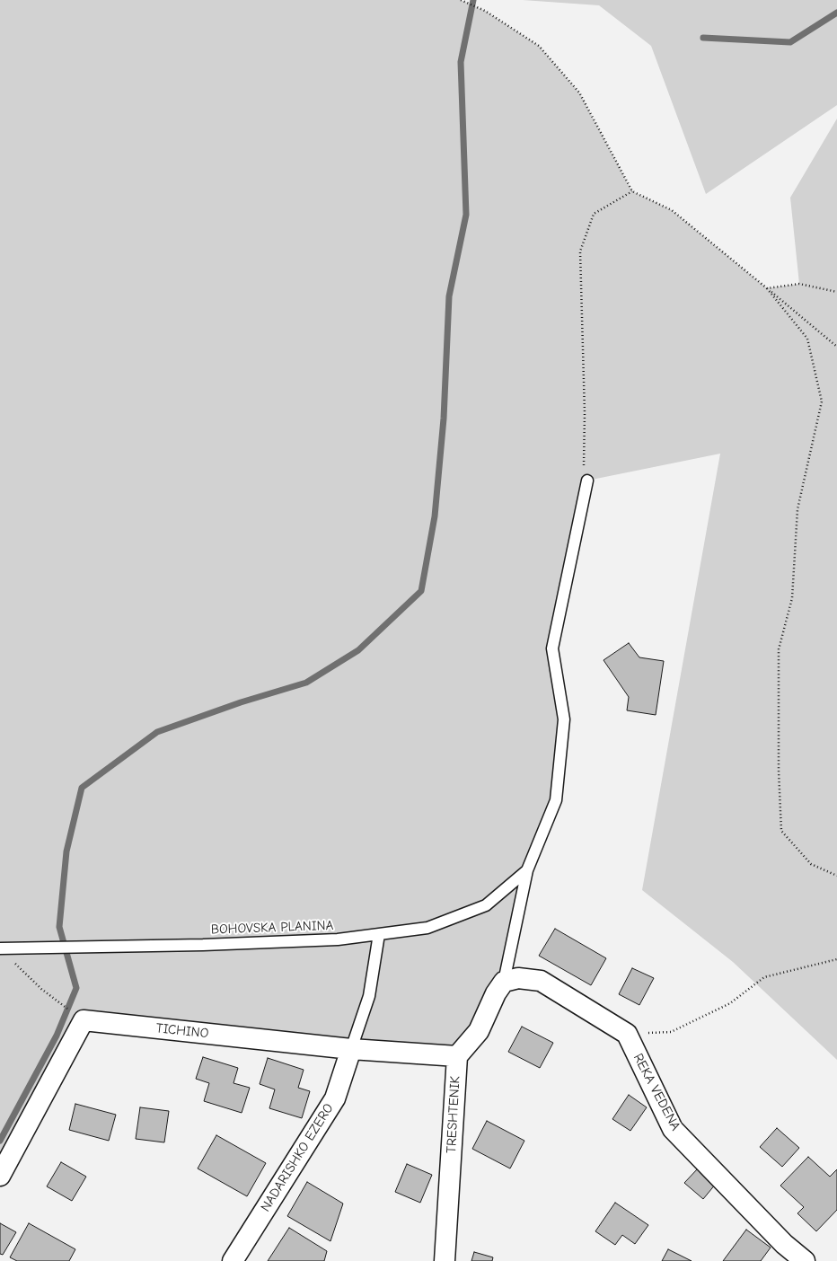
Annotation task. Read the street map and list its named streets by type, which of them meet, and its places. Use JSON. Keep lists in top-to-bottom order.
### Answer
{
  "streets": {
    "street": [
      "TICHINO",
      "REKA VEDENA",
      "TRESHTENIK",
      "NADARISHKO EZERO"
    ],
    "lane": ["BOHOVSKA PLANINA"]
  },
  "crossings": [
    ["TICHINO", "TRESHTENIK"],
    ["TICHINO", "NADARISHKO EZERO"]
  ]
}
